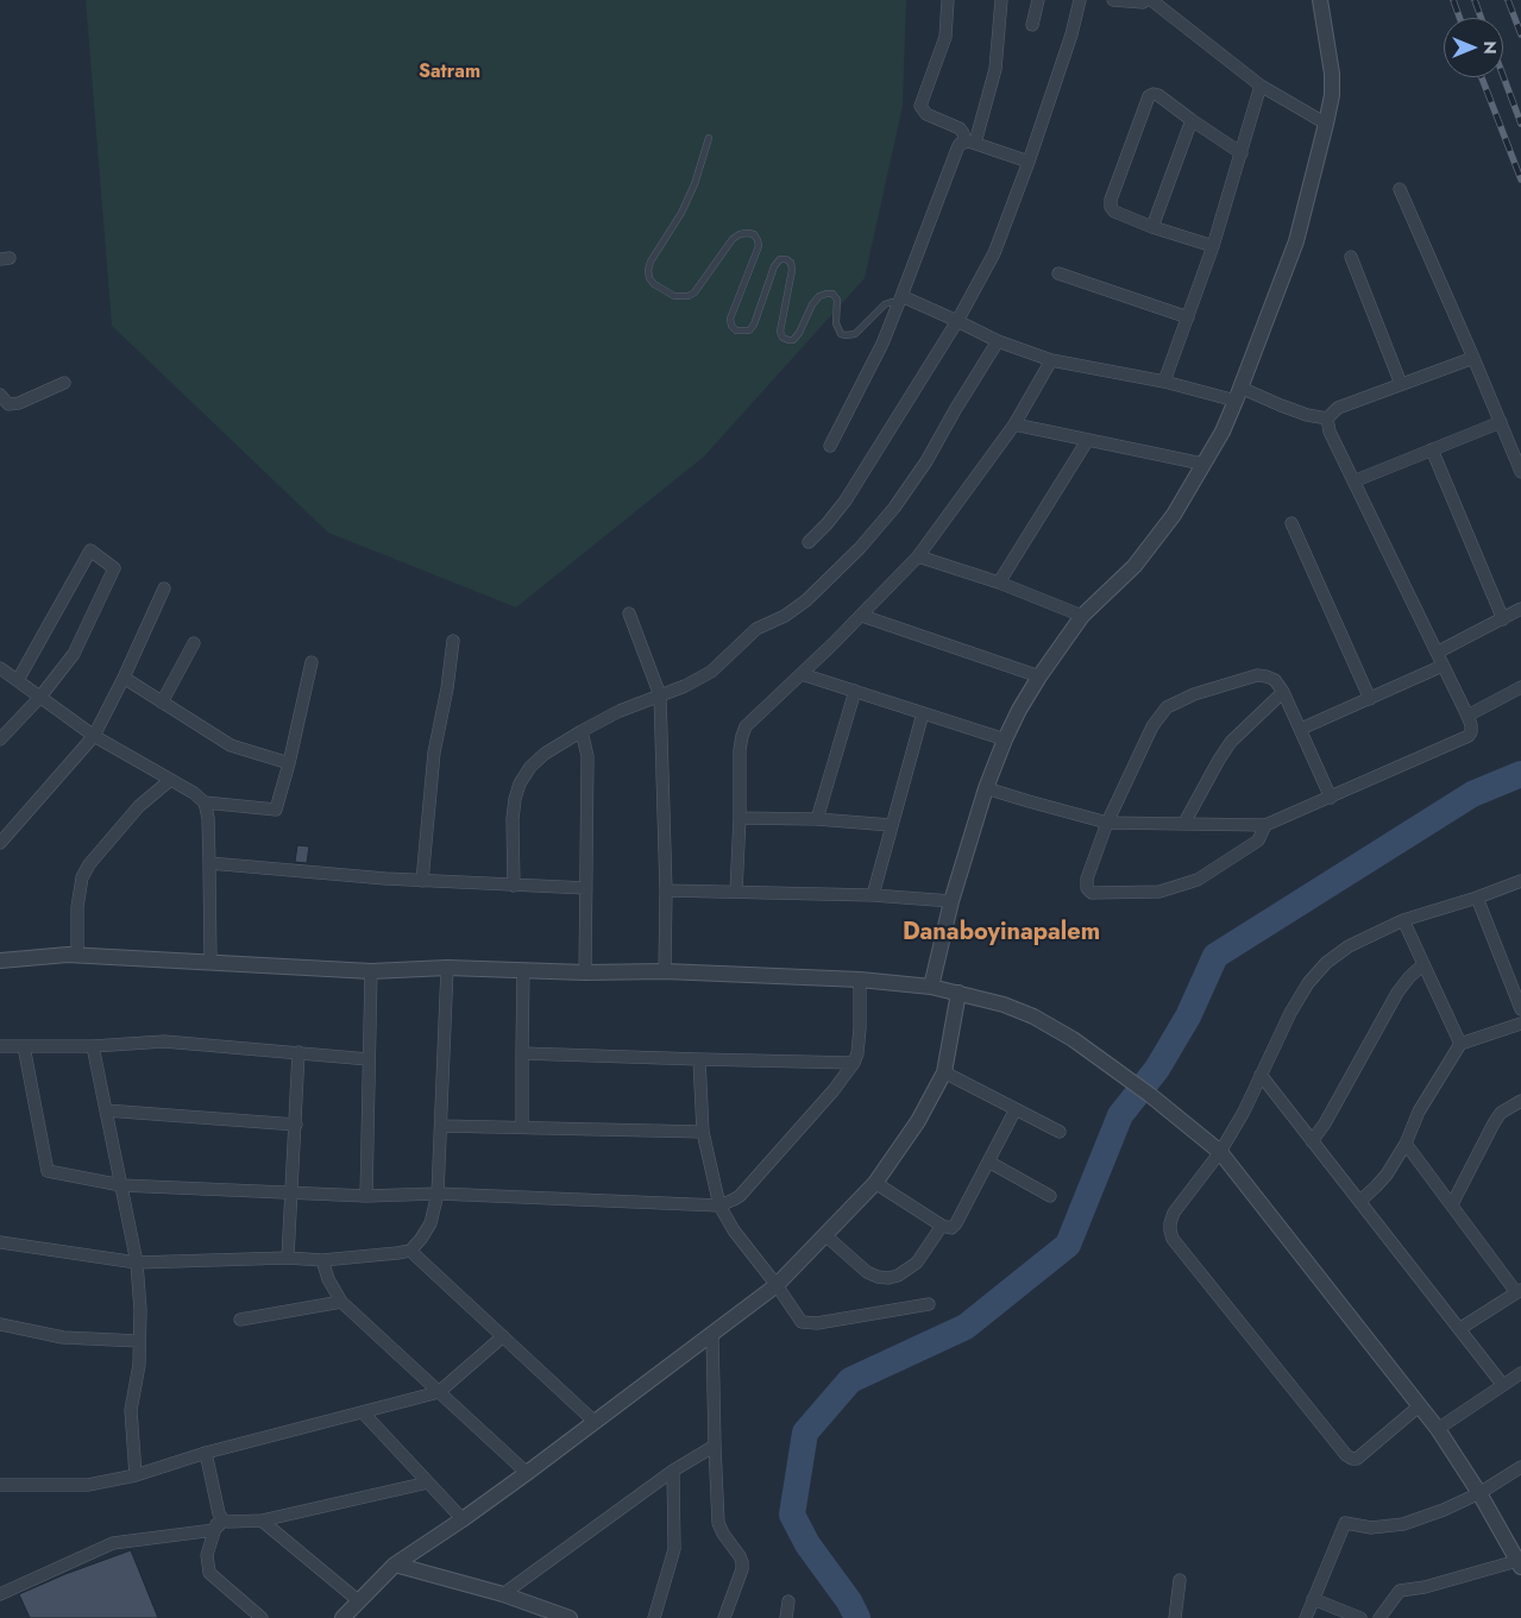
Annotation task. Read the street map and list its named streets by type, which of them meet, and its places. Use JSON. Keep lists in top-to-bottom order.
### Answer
{
  "districts": ["Satram", "Danaboyinapalem"],
  "north": "right"
}
